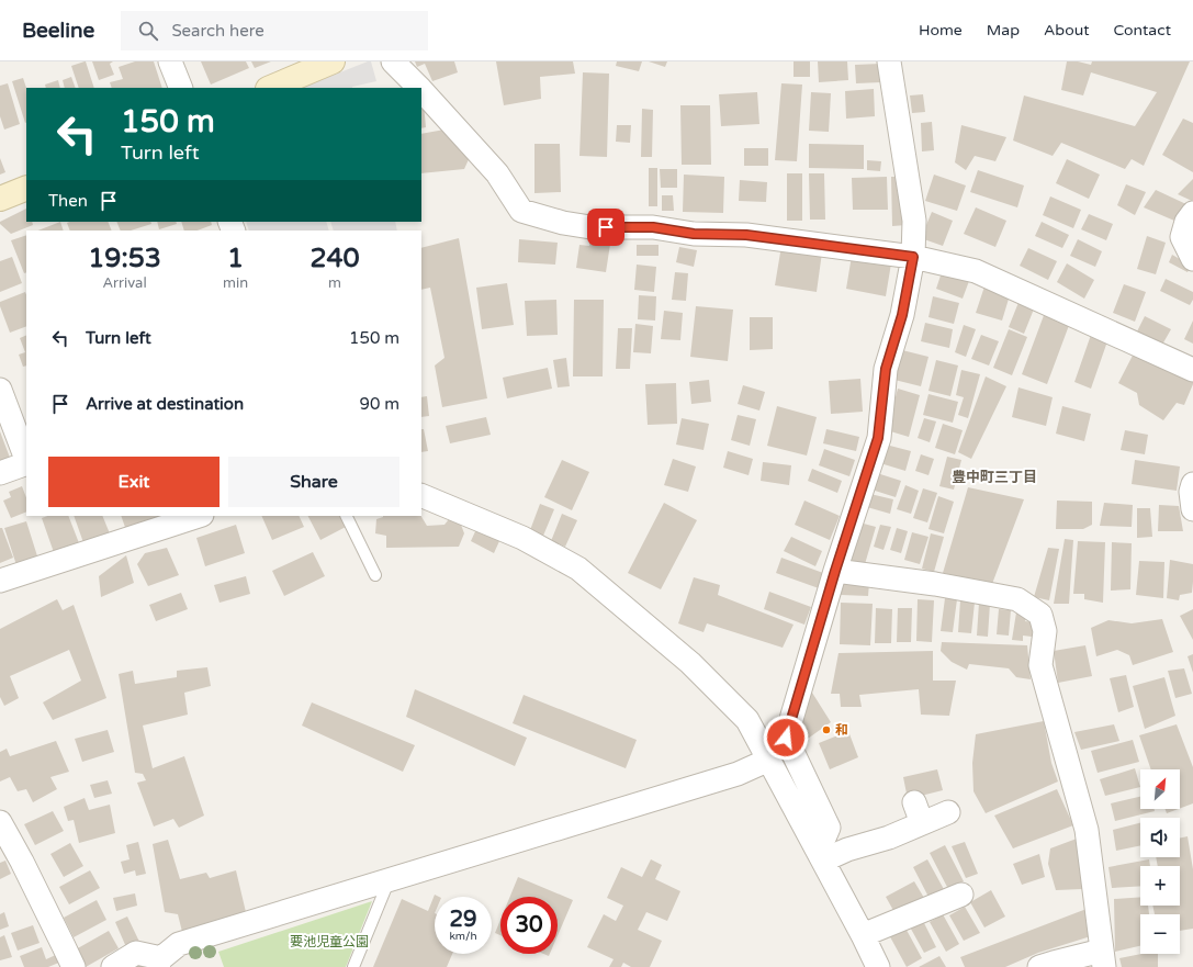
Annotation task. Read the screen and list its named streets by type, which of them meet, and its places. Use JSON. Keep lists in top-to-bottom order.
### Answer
{
  "districts": ["豊中町三丁目"],
  "parks": ["要池児童公園"],
  "places": ["和"],
  "north": "top right",
  "page": {
    "header": "Beeline",
    "search": "Search here",
    "nav": [
      "Home",
      "Map",
      "About",
      "Contact"
    ],
    "turn": ["150 m", "Turn left"],
    "then": "Then",
    "eta": [
      "19:53",
      "Arrival",
      "1",
      "min",
      "240",
      "m"
    ],
    "list": [
      {
        "name": "Turn left",
        "value": "150 m"
      },
      {
        "name": "Arrive at destination",
        "value": "90 m"
      }
    ],
    "buttons": ["Exit", "Share"],
    "map_buttons": ["+", "−"],
    "speed": "29 km/h",
    "limit": "30"
  }
}
